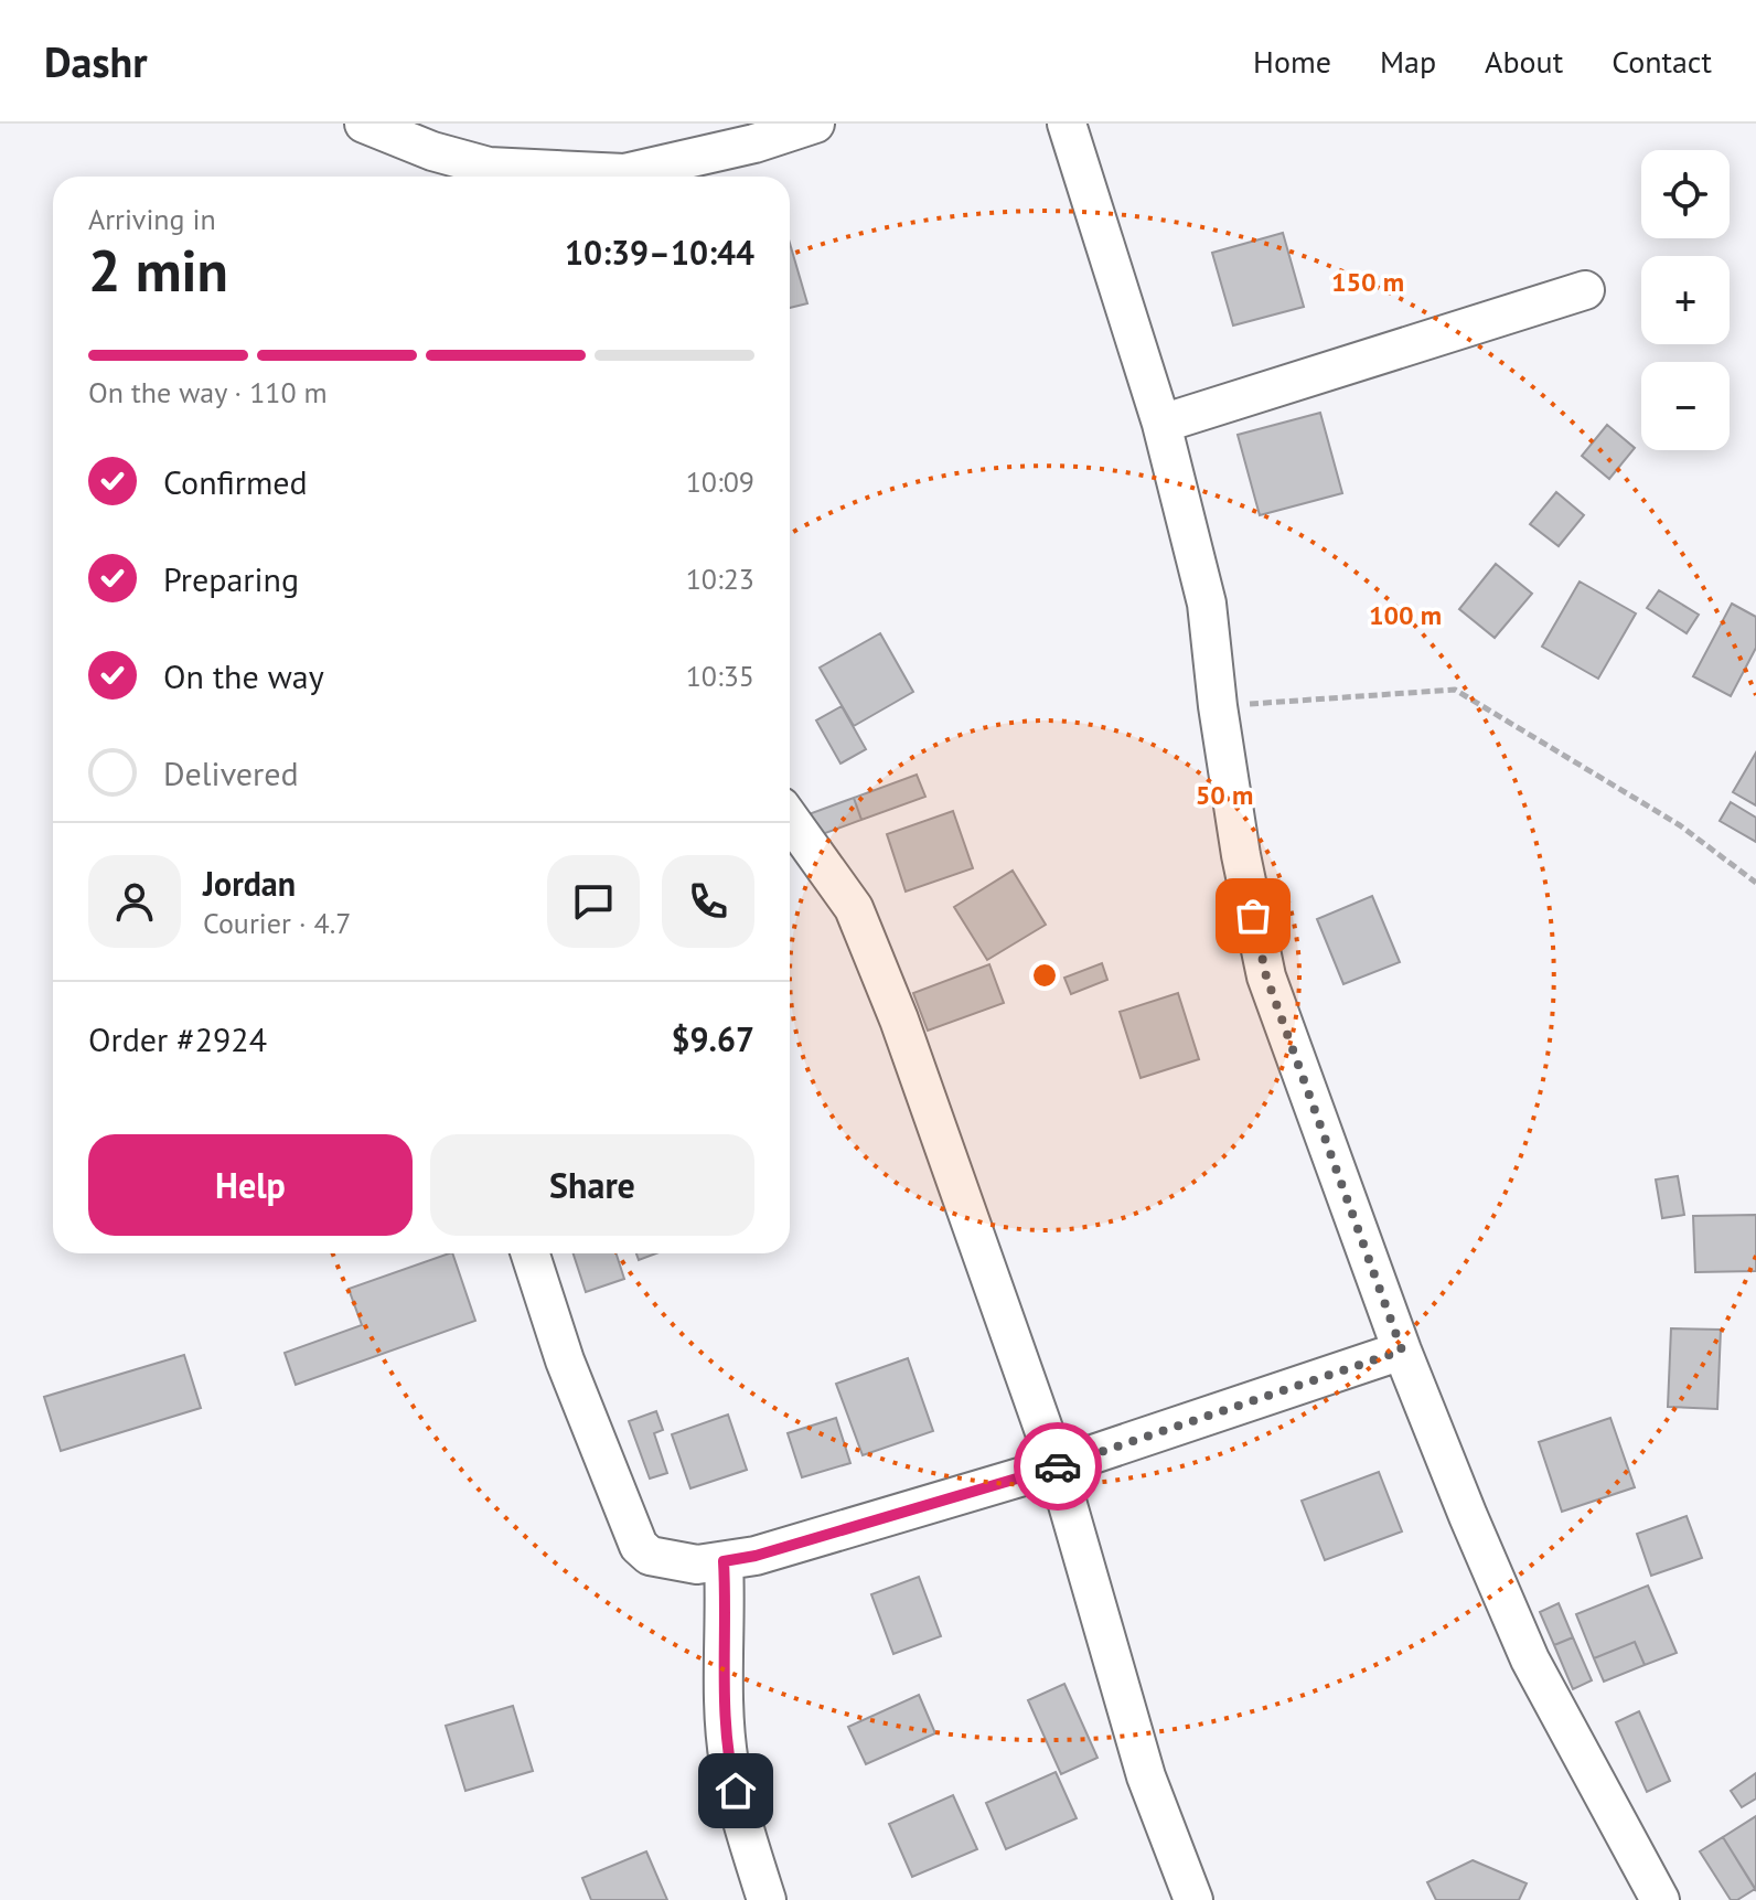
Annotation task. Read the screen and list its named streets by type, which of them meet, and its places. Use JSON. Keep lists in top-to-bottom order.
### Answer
{
  "page": {
    "header": "Dashr",
    "nav": [
      "Home",
      "Map",
      "About",
      "Contact"
    ],
    "map_buttons": ["+", "−"],
    "heading": ["2 min", "Arriving in", "10:39–10:44"],
    "panel": [
      "Jordan",
      "Courier · 4.7",
      "Order #2924",
      "$9.67"
    ],
    "bar": "On the way · 110 m",
    "list": [
      ["Confirmed", "10:09"],
      ["Preparing", "10:23"],
      ["On the way", "10:35"],
      "Delivered"
    ],
    "buttons": ["Help", "Share"]
  },
  "rings": ["150 m", "100 m", "50 m"]
}
